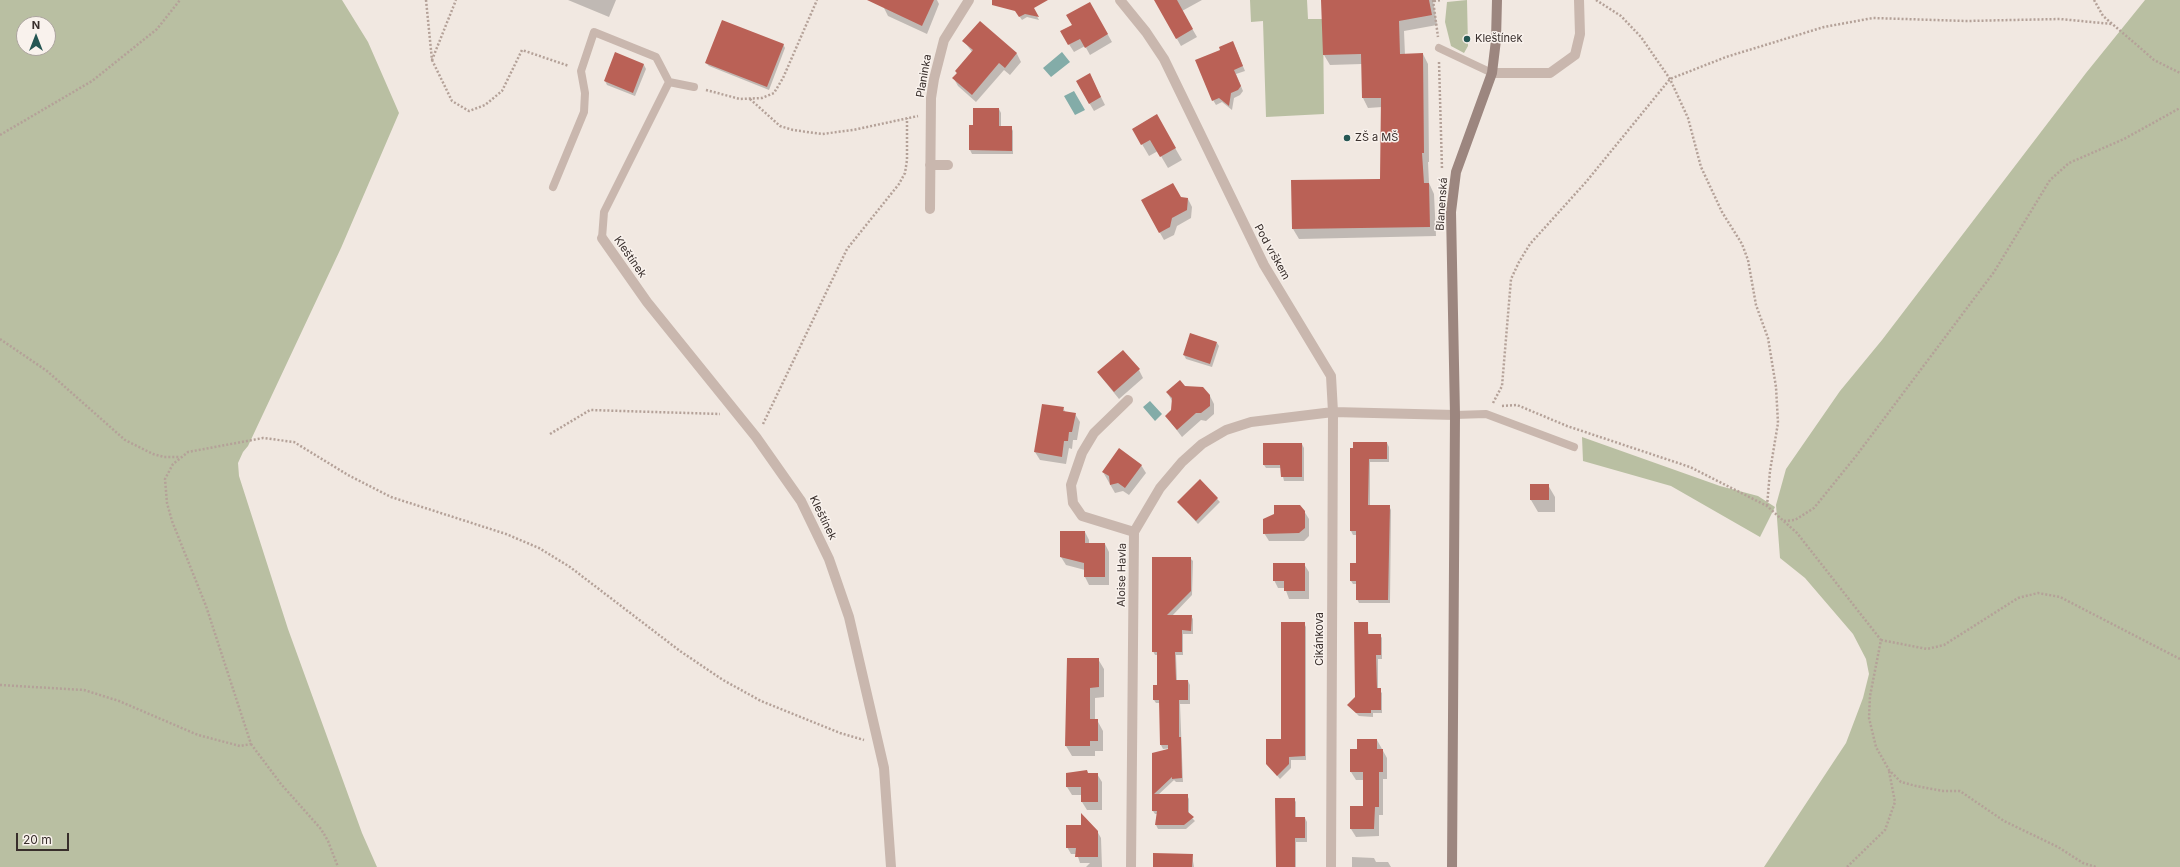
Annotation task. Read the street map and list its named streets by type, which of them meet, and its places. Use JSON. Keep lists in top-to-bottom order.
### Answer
{
  "streets": {
    "street": [
      "Planinka",
      "Blanenská",
      "Pod vrškem",
      "Kleštínek",
      "Aloise Havla",
      "Cikánkova"
    ]
  },
  "crossings": [
    ["Pod vrškem", "Aloise Havla"],
    ["Pod vrškem", "Cikánkova"],
    ["Aloise Havla", "Cikánkova"]
  ],
  "places": ["Kleštínek", "ZŠ a MŠ"],
  "scale_bar": "20 m",
  "north": "top"
}
